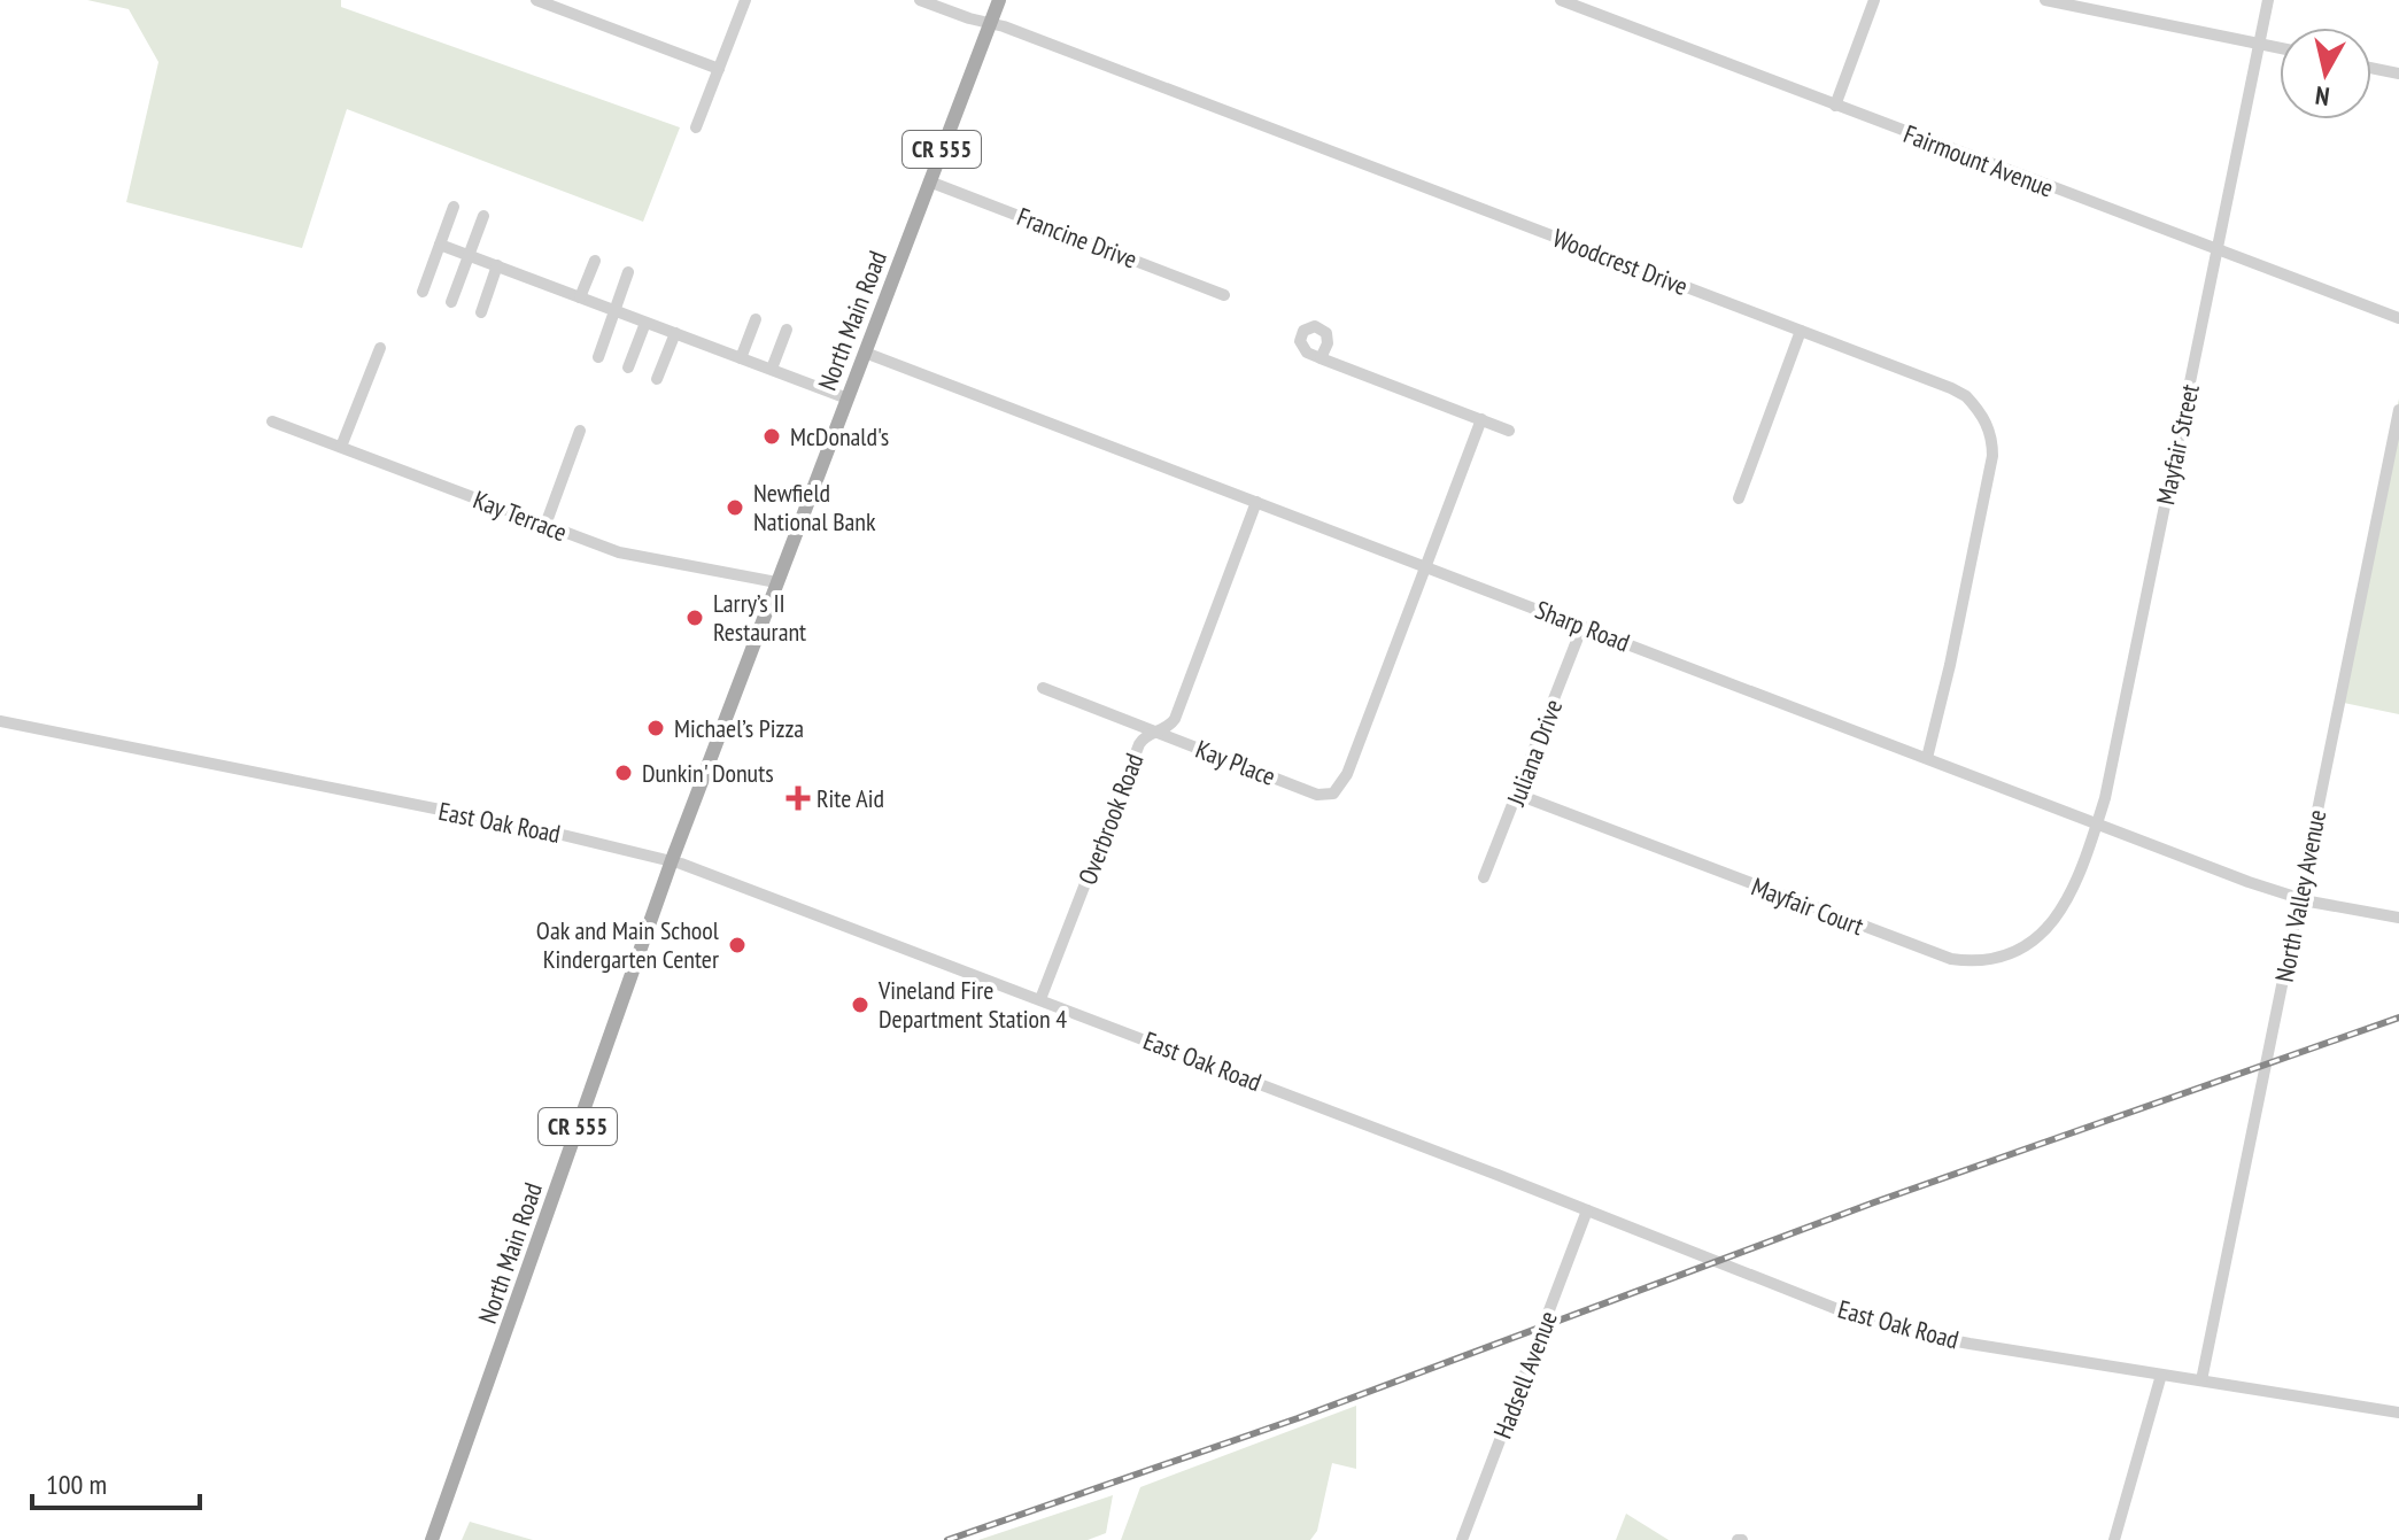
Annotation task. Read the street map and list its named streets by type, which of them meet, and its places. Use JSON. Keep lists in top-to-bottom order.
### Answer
{
  "streets": {
    "main road": ["CR 555", "North Main Road"],
    "street": [
      "Fairmount Avenue",
      "Francine Drive",
      "Woodcrest Drive",
      "Mayfair Street",
      "Kay Terrace",
      "Sharp Road",
      "Juliana Drive",
      "Kay Place",
      "Overbrook Road",
      "East Oak Road",
      "North Valley Avenue",
      "Mayfair Court",
      "Hadsell Avenue"
    ]
  },
  "crossings": [
    ["Fairmount Avenue", "Mayfair Street"],
    ["Francine Drive", "North Main Road"],
    ["Woodcrest Drive", "North Main Road"],
    ["Woodcrest Drive", "Sharp Road"],
    ["North Main Road", "Kay Terrace"],
    ["North Main Road", "Sharp Road"],
    ["North Main Road", "East Oak Road"],
    ["Mayfair Street", "Sharp Road"],
    ["Mayfair Street", "Mayfair Court"],
    ["Sharp Road", "Juliana Drive"],
    ["Sharp Road", "Kay Place"],
    ["Sharp Road", "Overbrook Road"],
    ["Sharp Road", "North Valley Avenue"],
    ["Juliana Drive", "Mayfair Court"],
    ["Kay Place", "Overbrook Road"],
    ["Overbrook Road", "East Oak Road"],
    ["East Oak Road", "North Valley Avenue"],
    ["East Oak Road", "Hadsell Avenue"]
  ],
  "places": {
    "other": [
      "McDonald's",
      "Newfield National Bank",
      "Larry’s II Restaurant",
      "Michael’s Pizza",
      "Dunkin' Donuts",
      "Oak and Main School Kindergarten Center",
      "Vineland Fire Department Station 4"
    ],
    "health": ["Rite Aid"]
  },
  "scale_bar": "100 m",
  "north": "bottom"
}
